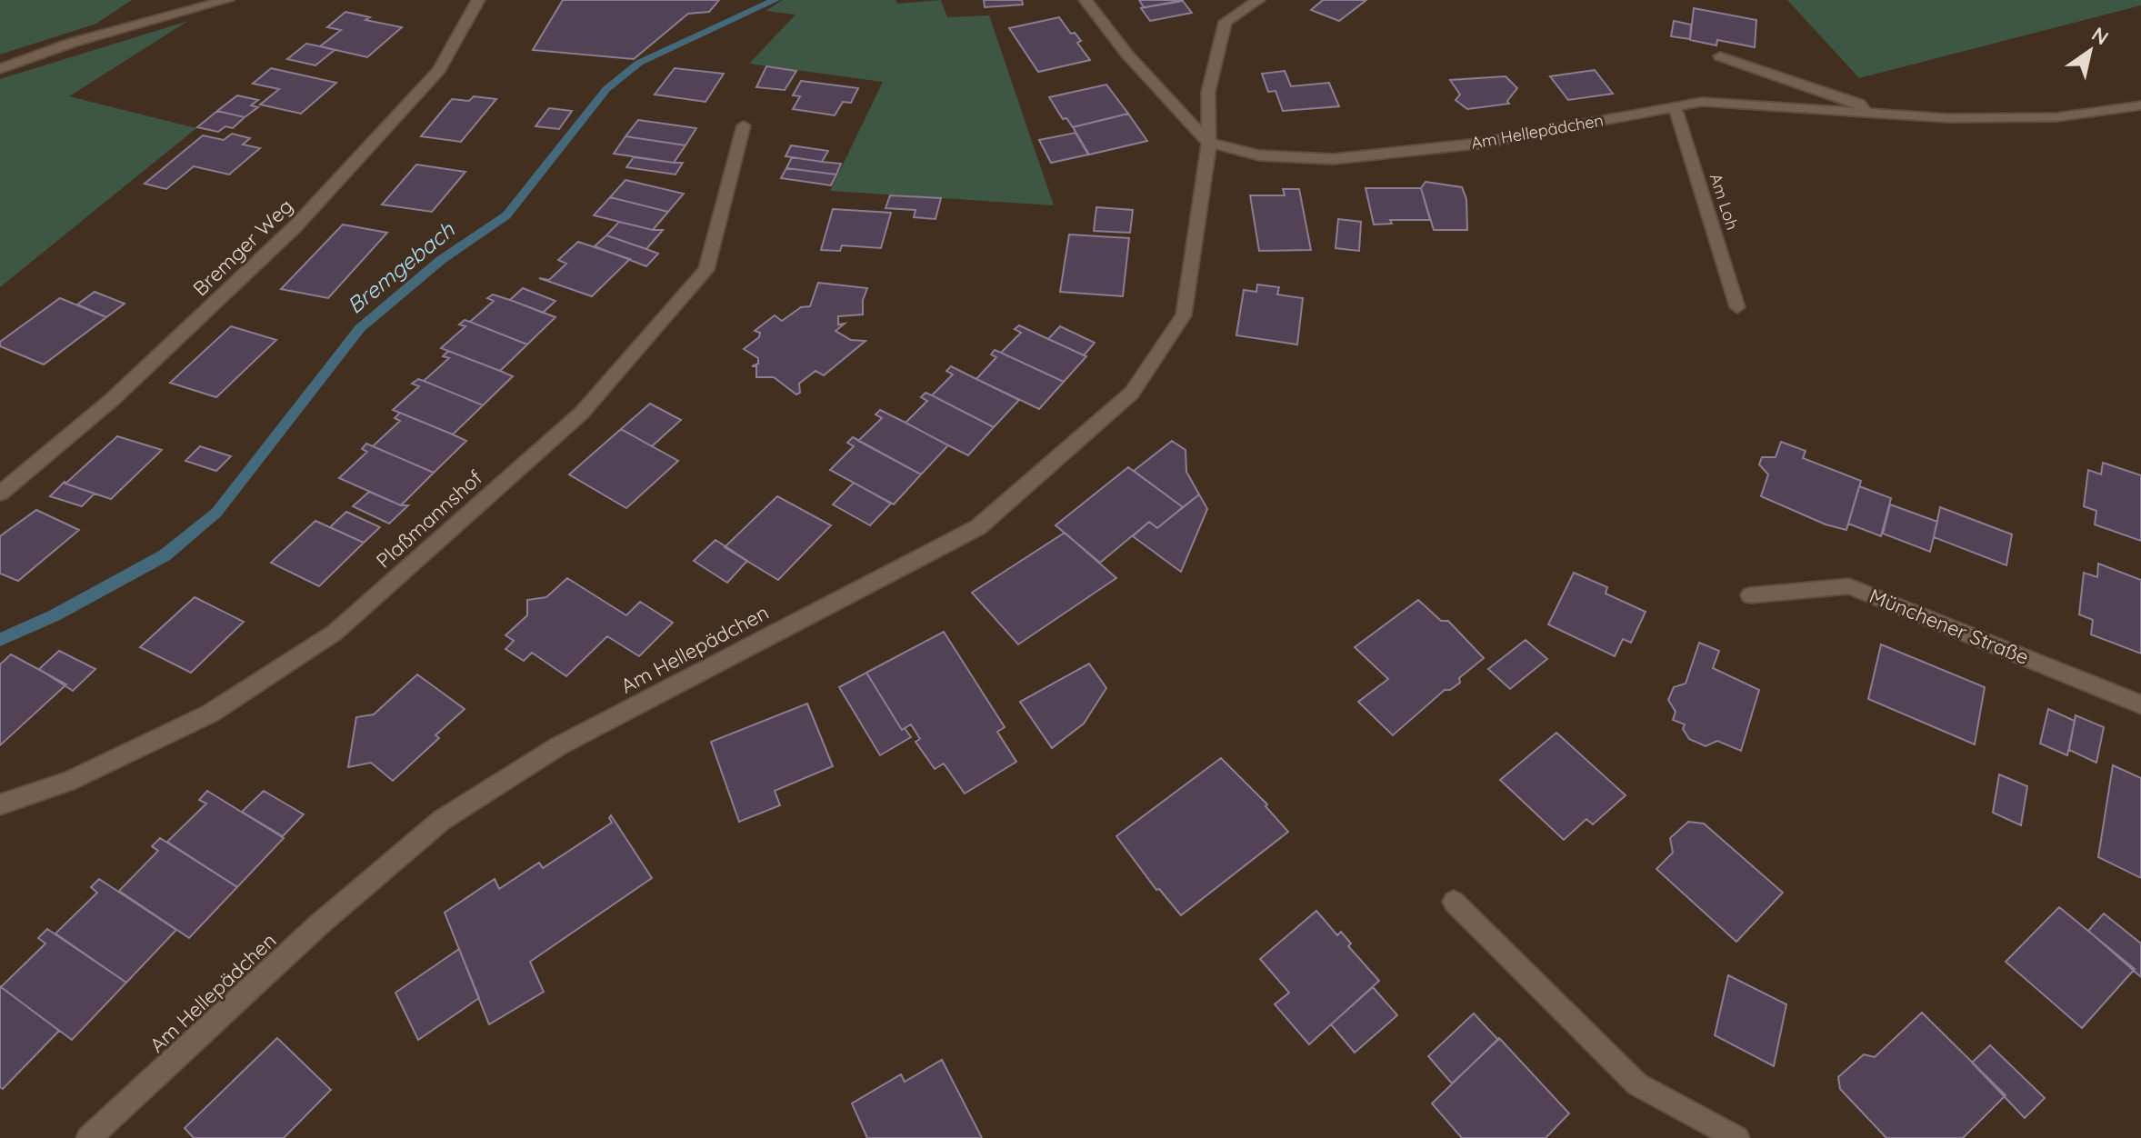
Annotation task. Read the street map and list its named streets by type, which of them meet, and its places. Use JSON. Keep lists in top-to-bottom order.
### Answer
{
  "streets": {
    "street": [
      "Am Hellepädchen",
      "Am Loh",
      "Bremger Weg",
      "Plaßmannshof",
      "Münchener Straße"
    ]
  },
  "crossings": [
    ["Am Hellepädchen", "Am Loh"]
  ],
  "water": ["Bremgebach"],
  "north": "top right"
}
